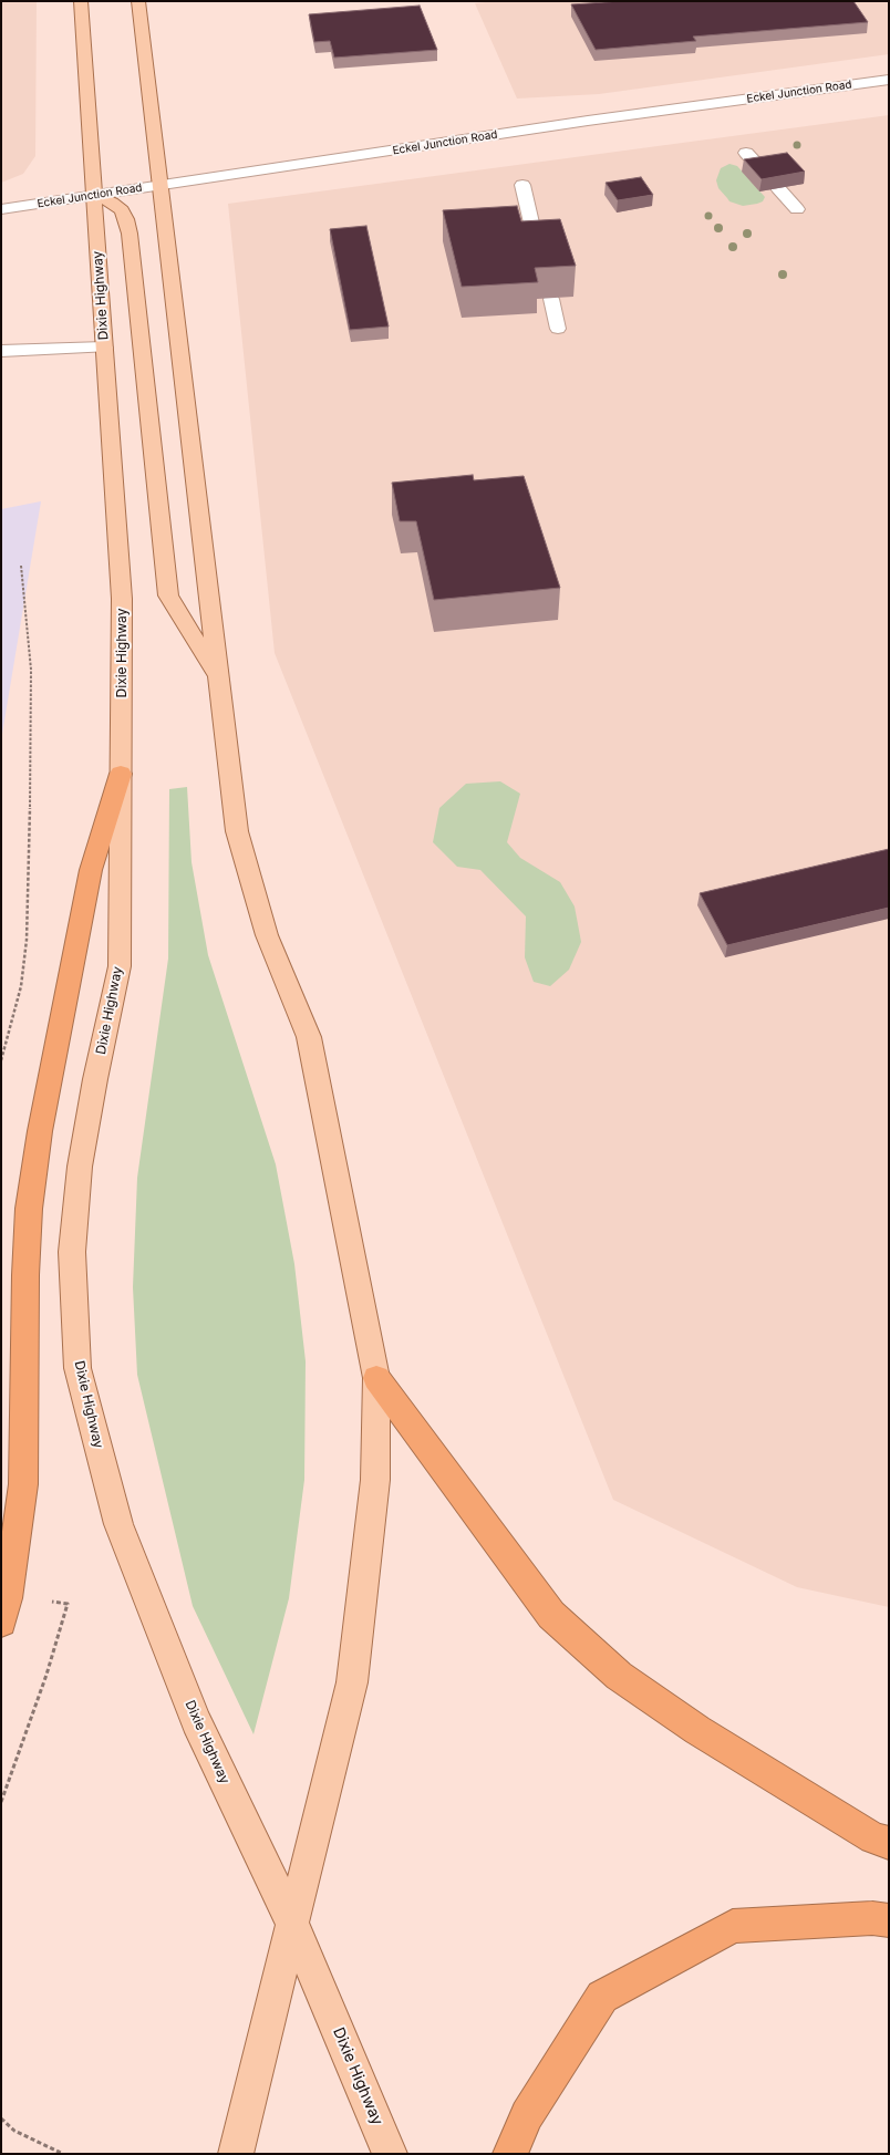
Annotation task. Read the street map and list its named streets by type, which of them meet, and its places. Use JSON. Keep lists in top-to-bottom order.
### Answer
{
  "streets": {
    "main road": ["Dixie Highway"],
    "street": ["Eckel Junction Road"]
  },
  "crossings": [
    ["Eckel Junction Road", "Dixie Highway"]
  ]
}
